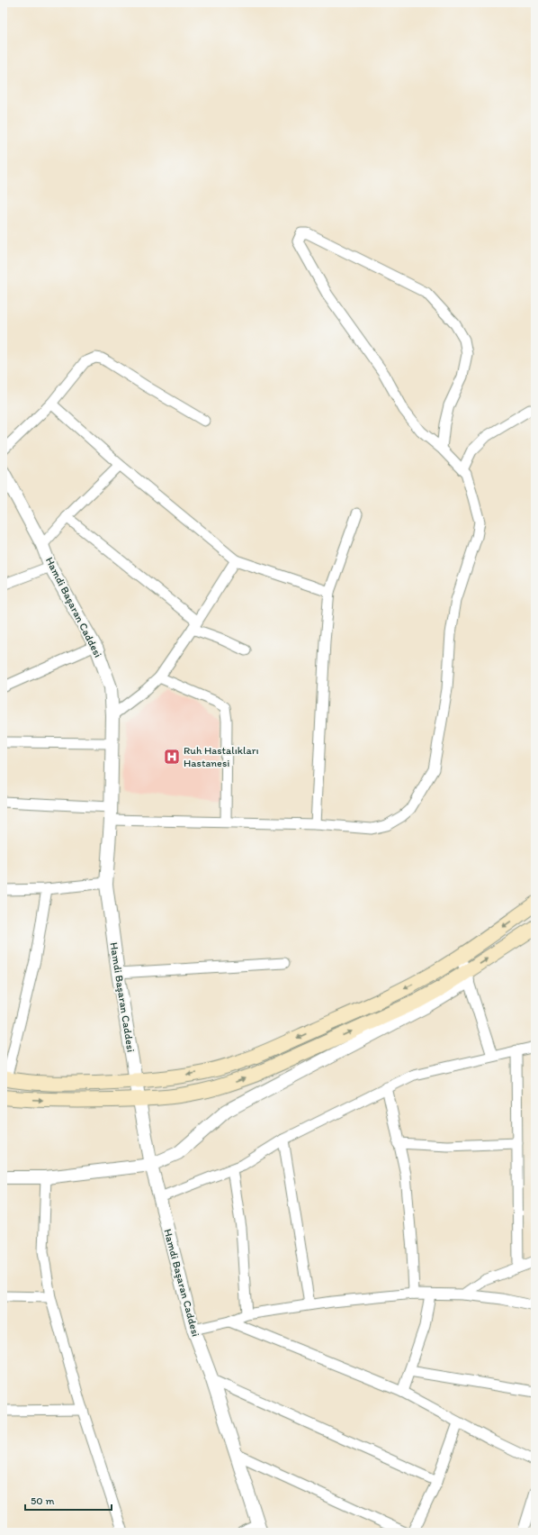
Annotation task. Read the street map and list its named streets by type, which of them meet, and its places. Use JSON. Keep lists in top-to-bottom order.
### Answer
{
  "streets": {
    "street": ["Hamdi Başaran Caddesi"]
  },
  "places": {
    "hospital": ["Ruh Hastalıkları Hastanesi"]
  },
  "scale_bar": "50 m"
}
